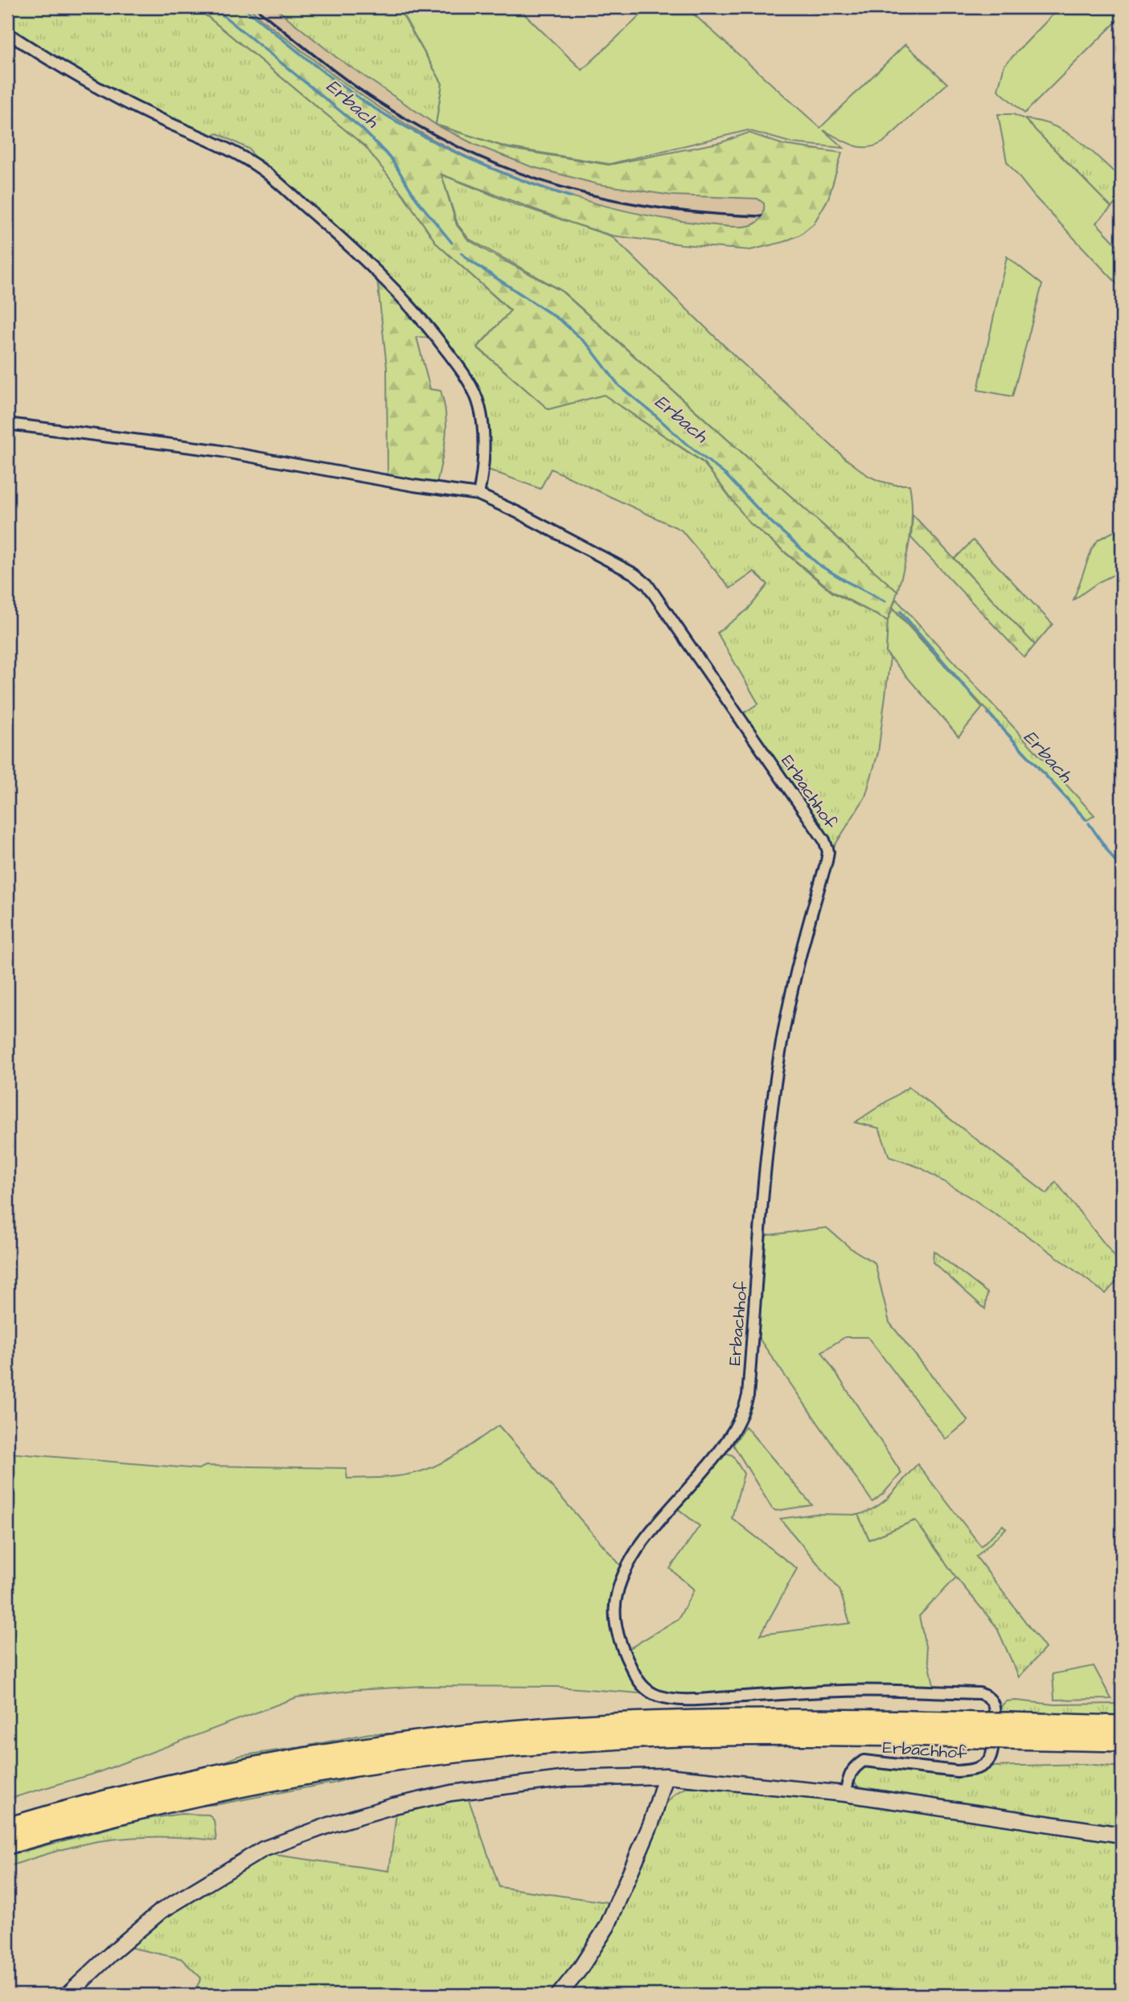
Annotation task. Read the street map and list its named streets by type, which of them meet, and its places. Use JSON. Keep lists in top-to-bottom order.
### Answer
{
  "streets": {
    "street": ["Erbachhof"]
  },
  "water": ["Erbach"]
}
